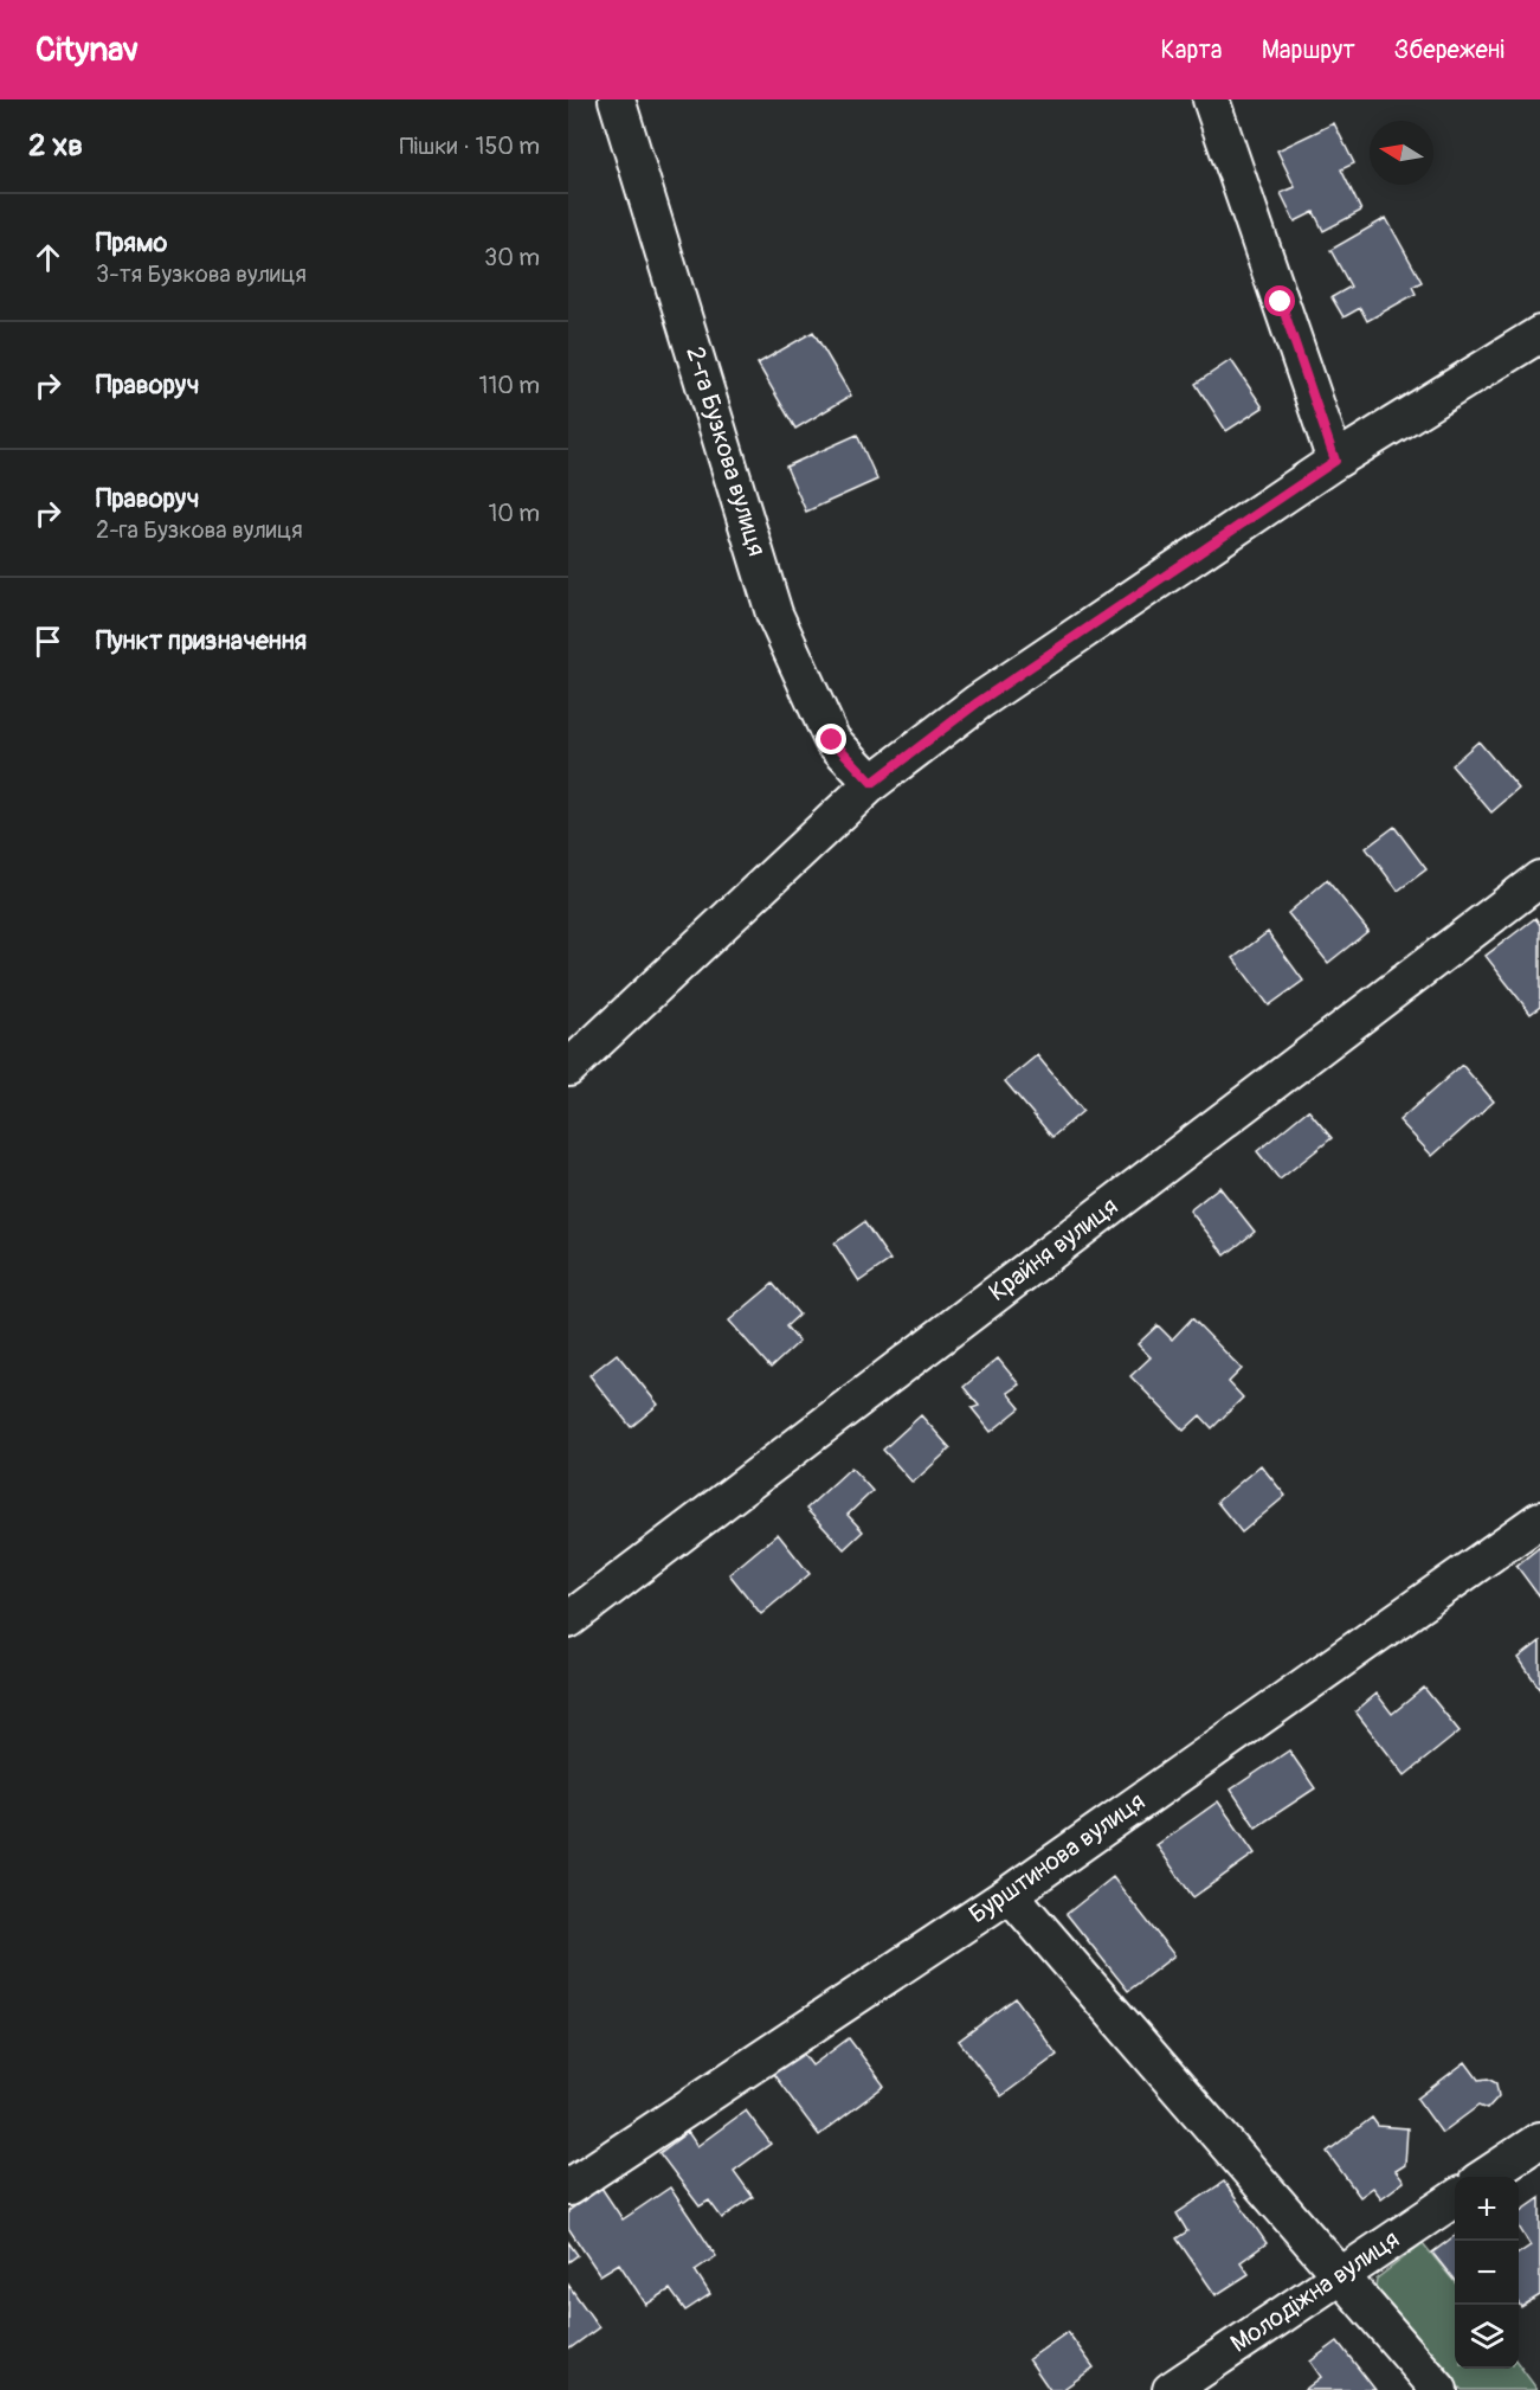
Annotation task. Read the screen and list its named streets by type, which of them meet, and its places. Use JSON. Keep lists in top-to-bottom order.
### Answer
{
  "streets": {
    "street": [
      "2-га Бузкова вулиця",
      "Крайня вулиця",
      "Бурштинова вулиця",
      "Молодіжна вулиця"
    ]
  },
  "north": "left",
  "page": {
    "header": "Citynav",
    "nav": ["Карта", "Маршрут", "Збережені"],
    "heading": ["2 хв", "Пішки · 150 m"],
    "list": [
      ["Прямо", "3-тя Бузкова вулиця", "30 m"],
      ["Праворуч", "110 m"],
      ["Праворуч", "2-га Бузкова вулиця", "10 m"],
      "Пункт призначення"
    ],
    "map_buttons": ["+", "−"]
  }
}
